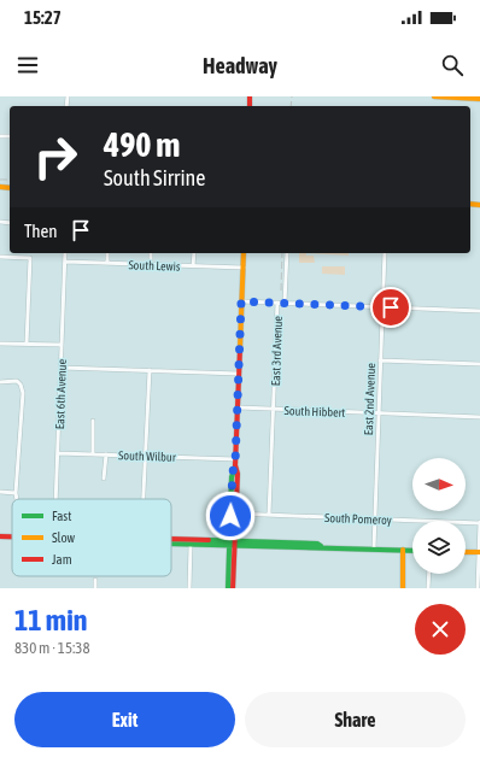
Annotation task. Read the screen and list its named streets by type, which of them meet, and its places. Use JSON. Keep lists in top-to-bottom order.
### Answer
{
  "streets": {
    "street": [
      "South Lewis",
      "East 3rd Avenue",
      "East 6th Avenue",
      "East 2nd Avenue",
      "South Hibbert",
      "South Wilbur",
      "South Pomeroy"
    ]
  },
  "crossings": [
    ["South Lewis", "East 6th Avenue"],
    ["East 3rd Avenue", "South Hibbert"],
    ["East 3rd Avenue", "South Pomeroy"],
    ["East 6th Avenue", "South Wilbur"],
    ["East 2nd Avenue", "South Hibbert"],
    ["East 2nd Avenue", "South Pomeroy"]
  ],
  "legend": ["Fast", "Slow", "Jam"],
  "north": "right",
  "page": {
    "status": "15:27",
    "header": "Headway",
    "turn": ["490 m", "South Sirrine"],
    "then": "Then",
    "heading": ["11 min", "830 m · 15:38"],
    "buttons": ["Exit", "Share"]
  }
}
